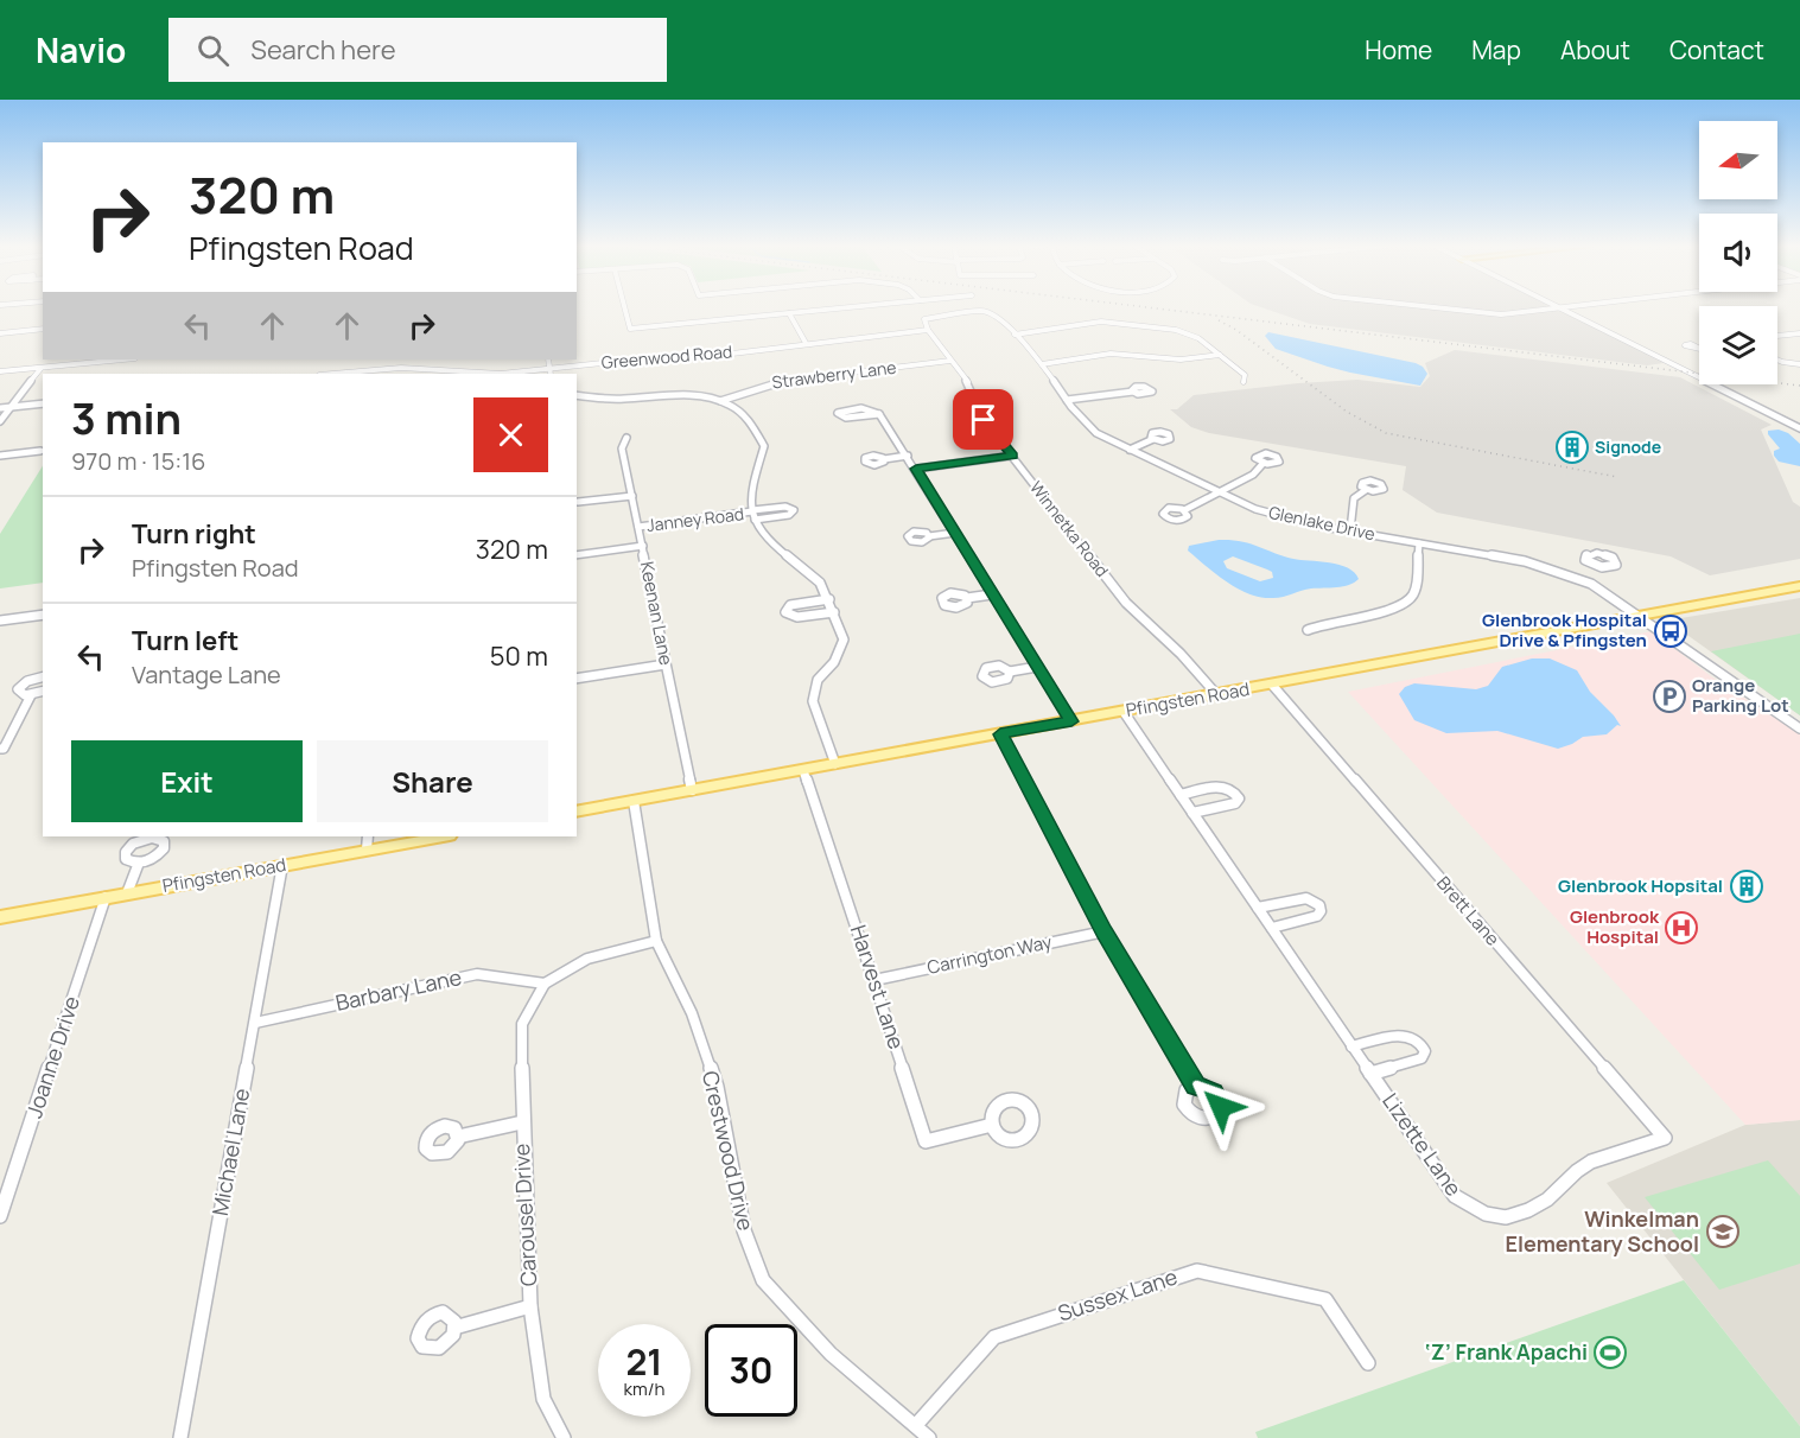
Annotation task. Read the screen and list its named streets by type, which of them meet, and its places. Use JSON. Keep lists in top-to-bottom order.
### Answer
{
  "streets": {
    "main road": ["Pfingsten Road"],
    "street": [
      "Greenwood Road",
      "Strawberry Lane",
      "Janney Road",
      "Glenlake Drive",
      "Winnetka Road",
      "Keenan Lane",
      "Brett Lane",
      "Carrington Way",
      "Harvest Lane",
      "Barbary Lane",
      "Joanne Drive",
      "Lizette Lane",
      "Crestwood Drive",
      "Michael Lane",
      "Carousel Drive",
      "Sussex Lane"
    ]
  },
  "crossings": [
    ["Greenwood Road", "Glenlake Drive"],
    ["Greenwood Road", "Winnetka Road"],
    ["Strawberry Lane", "Winnetka Road"],
    ["Janney Road", "Keenan Lane"],
    ["Glenlake Drive", "Winnetka Road"],
    ["Glenlake Drive", "Pfingsten Road"],
    ["Winnetka Road", "Pfingsten Road"],
    ["Keenan Lane", "Pfingsten Road"],
    ["Pfingsten Road", "Brett Lane"],
    ["Pfingsten Road", "Harvest Lane"],
    ["Pfingsten Road", "Joanne Drive"],
    ["Pfingsten Road", "Lizette Lane"],
    ["Pfingsten Road", "Crestwood Drive"],
    ["Pfingsten Road", "Michael Lane"],
    ["Brett Lane", "Lizette Lane"],
    ["Carrington Way", "Harvest Lane"],
    ["Barbary Lane", "Michael Lane"],
    ["Barbary Lane", "Carousel Drive"],
    ["Crestwood Drive", "Sussex Lane"]
  ],
  "places": {
    "building": ["Signode", "Glenbrook Hopsital"],
    "bus stop": ["Glenbrook Hospital Drive & Pfingsten"],
    "parking": ["Orange Parking Lot"],
    "hospital": ["Glenbrook Hospital"],
    "school or university": ["Winkelman Elementary School"],
    "sports": ["‘Z’ Frank Apachi"]
  },
  "north": "left",
  "page": {
    "header": "Navio",
    "search": "Search here",
    "nav": [
      "Home",
      "Map",
      "About",
      "Contact"
    ],
    "turn": ["320 m", "Pfingsten Road"],
    "heading": ["3 min", "970 m · 15:16"],
    "list": [
      {
        "name": "Turn right",
        "note": "Pfingsten Road",
        "value": "320 m"
      },
      {
        "name": "Turn left",
        "note": "Vantage Lane",
        "value": "50 m"
      }
    ],
    "buttons": ["Exit", "Share"],
    "speed": "21 km/h",
    "limit": "30"
  }
}
